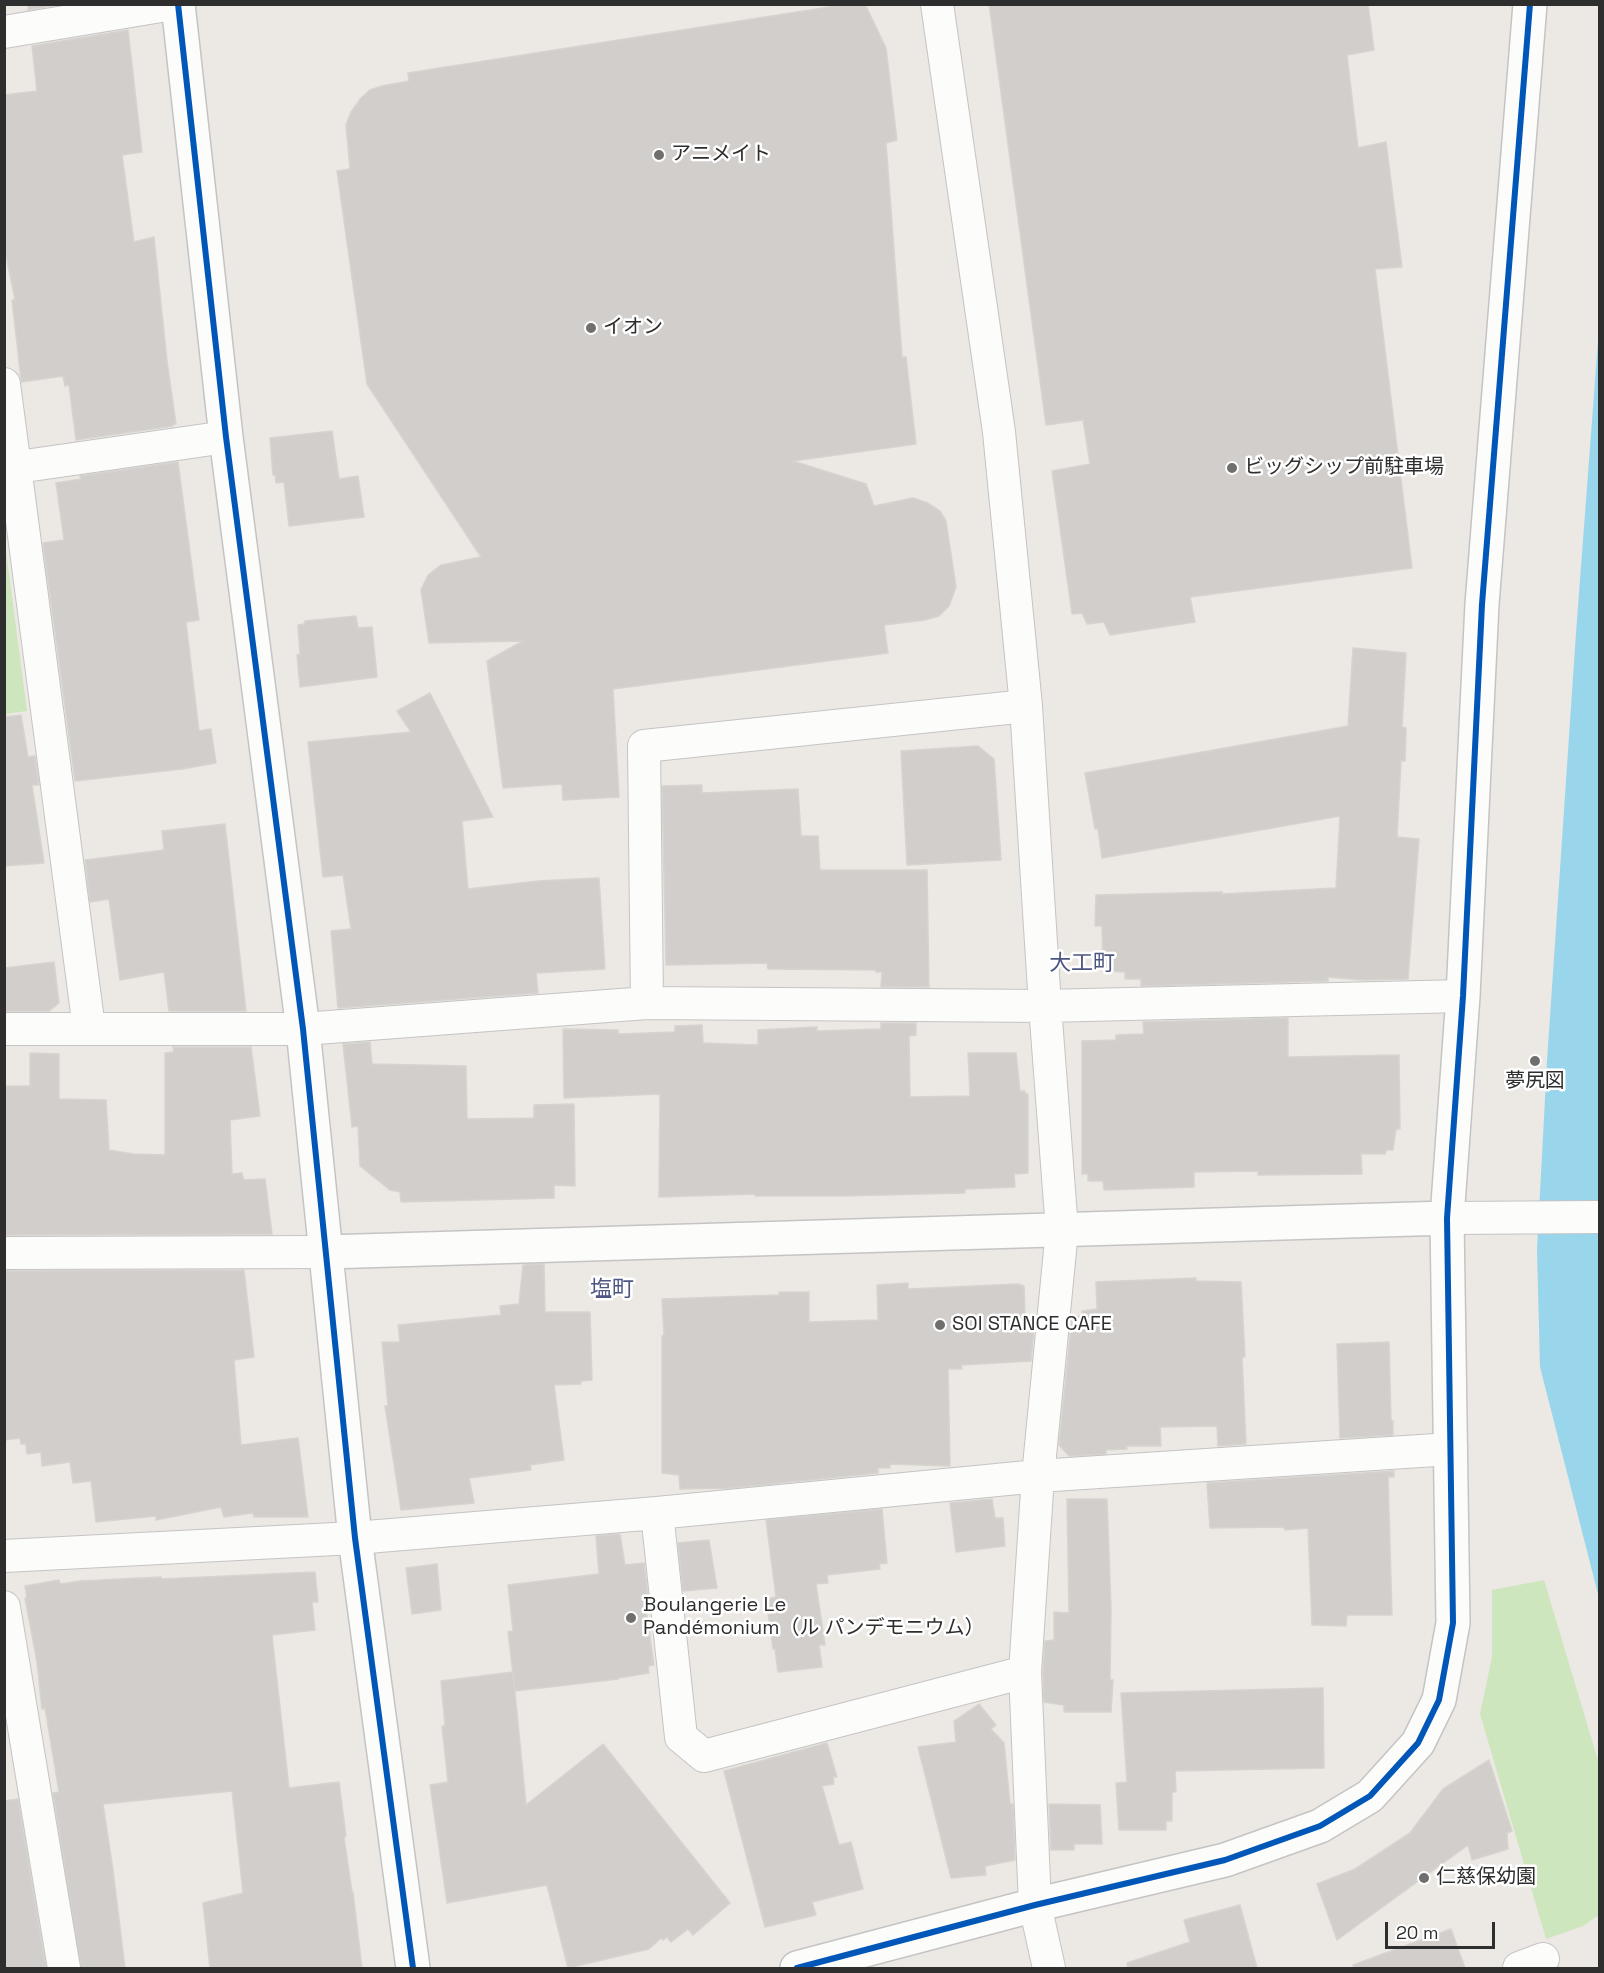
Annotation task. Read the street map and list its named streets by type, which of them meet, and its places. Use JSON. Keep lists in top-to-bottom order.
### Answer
{
  "districts": ["大工町", "塩町"],
  "places": [
    "アニメイト",
    "イオン",
    "ビッグシップ前駐車場",
    "夢尻図",
    "SOI STANCE CAFE",
    "Boulangerie Le Pandémonium（ル パンデモニウム）",
    "仁慈保幼園"
  ],
  "scale_bar": "20 m"
}
